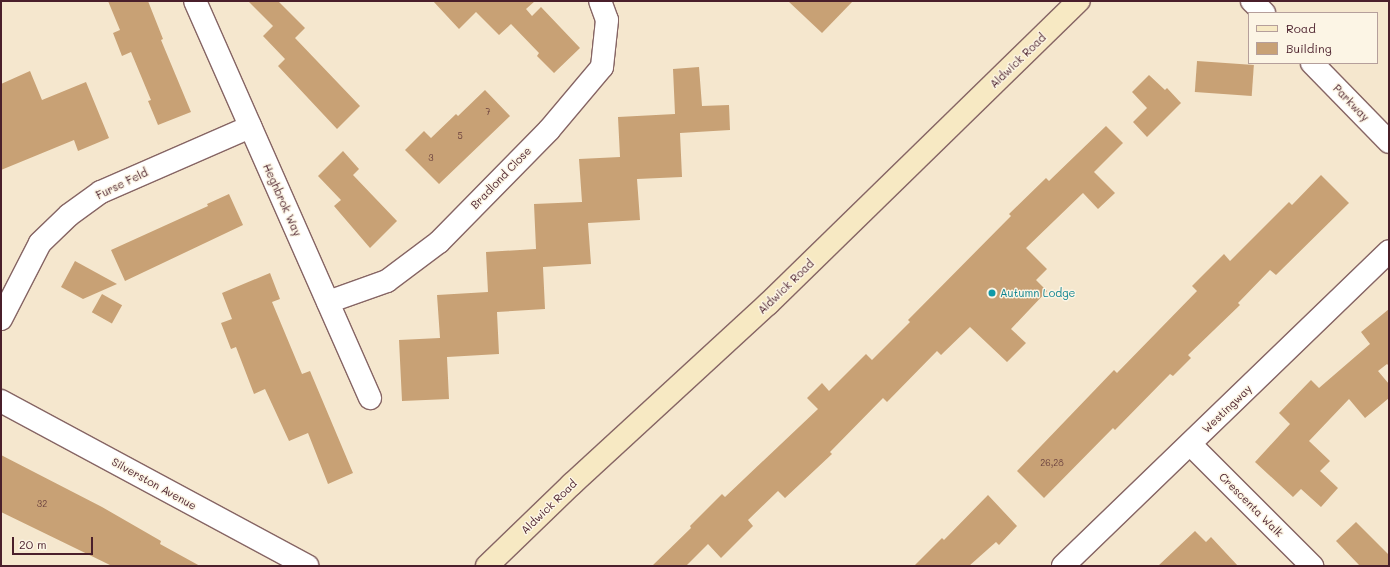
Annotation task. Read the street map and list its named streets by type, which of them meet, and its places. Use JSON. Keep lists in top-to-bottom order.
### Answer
{
  "streets": {
    "main road": ["Aldwick Road"],
    "street": [
      "Parkway",
      "Bradlond Close",
      "Furse Feld",
      "Heghbrok Way",
      "Westingway",
      "Silverston Avenue",
      "Crescenta Walk"
    ]
  },
  "crossings": [
    ["Bradlond Close", "Heghbrok Way"],
    ["Furse Feld", "Heghbrok Way"],
    ["Westingway", "Crescenta Walk"]
  ],
  "places": ["Autumn Lodge"],
  "house_numbers": [
    "7",
    "5",
    "3",
    "26,28",
    "32"
  ],
  "legend": ["Road", "Building"],
  "scale_bar": "20 m"
}
